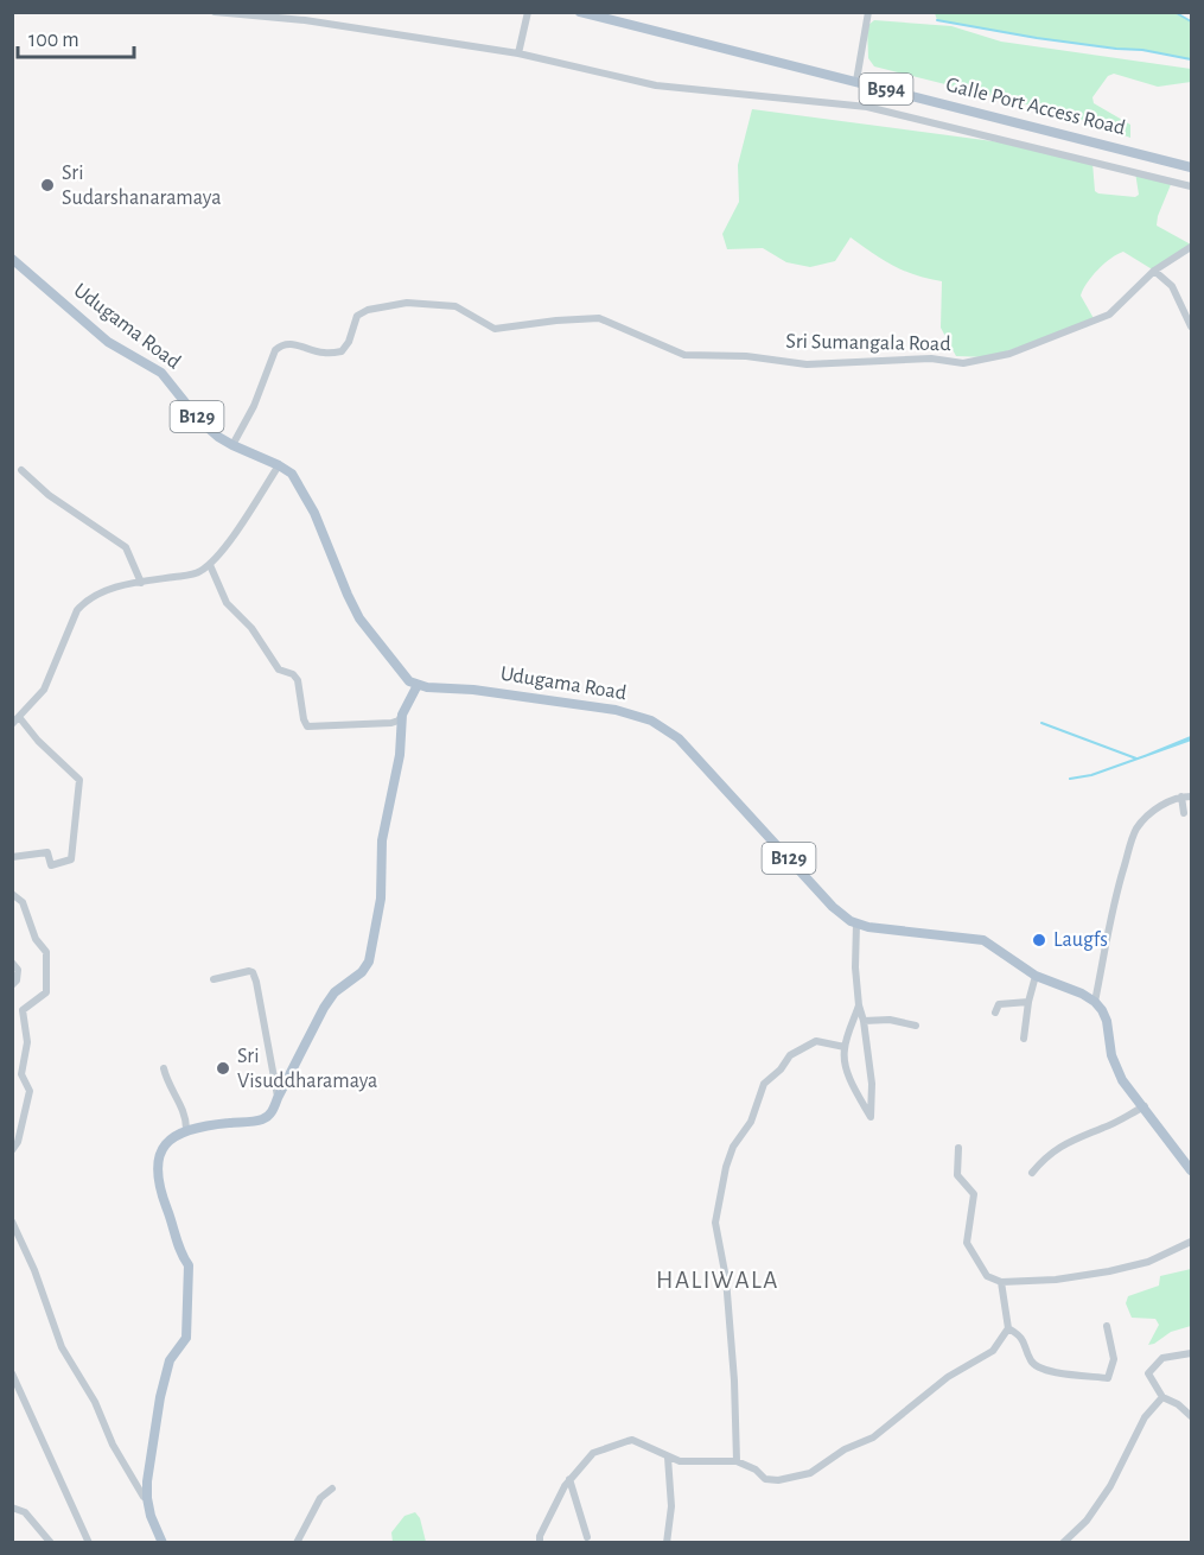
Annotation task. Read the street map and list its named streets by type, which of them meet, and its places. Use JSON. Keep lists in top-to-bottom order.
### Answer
{
  "streets": {
    "main road": [
      "B594",
      "Galle Port Access Road",
      "Udugama Road",
      "B129"
    ],
    "street": ["Sri Sumangala Road"]
  },
  "crossings": [
    ["Udugama Road", "Sri Sumangala Road"]
  ],
  "districts": ["HALIWALA"],
  "places": ["Sri Sudarshanaramaya", "Laugfs", "Sri Visuddharamaya"],
  "scale_bar": "100 m"
}
